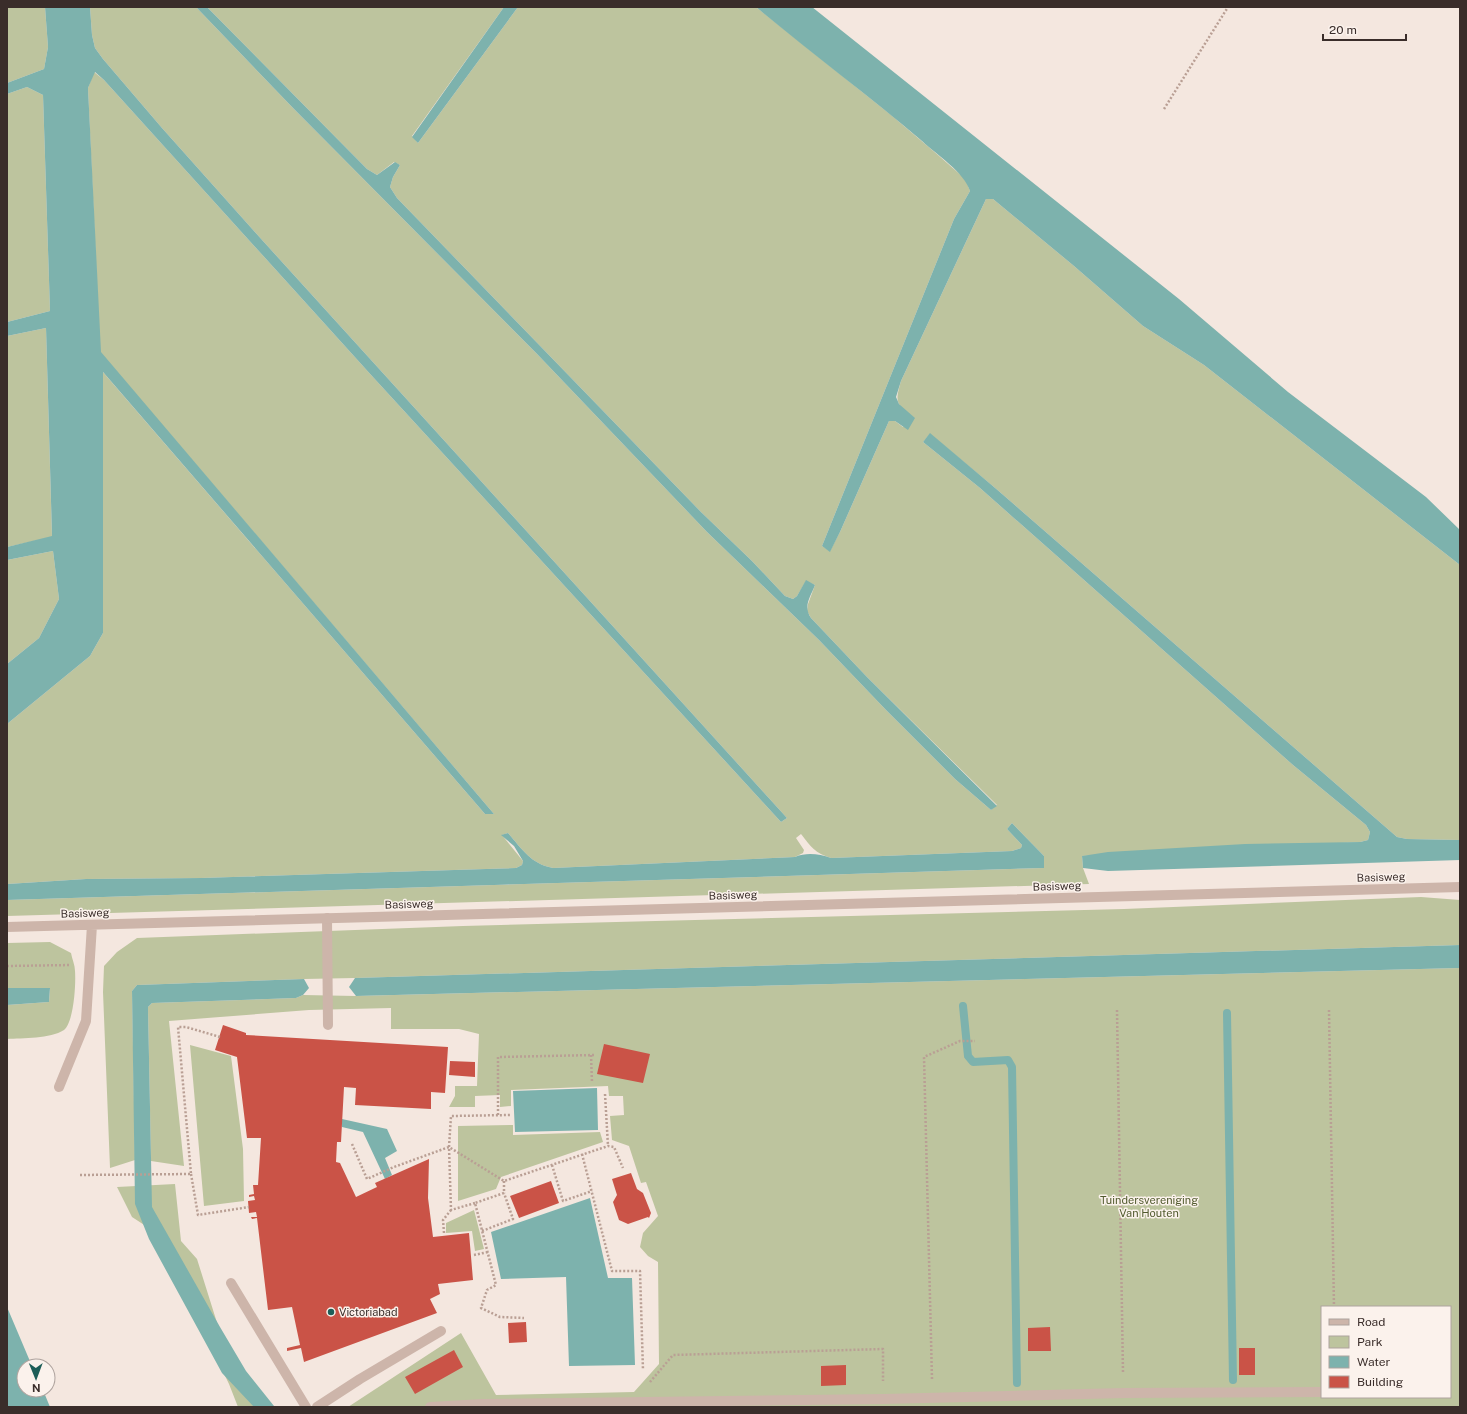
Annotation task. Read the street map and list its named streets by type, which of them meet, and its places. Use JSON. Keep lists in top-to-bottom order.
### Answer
{
  "streets": {
    "street": ["Basisweg"]
  },
  "parks": ["Tuindersvereniging Van Houten"],
  "places": ["Victoriabad"],
  "legend": [
    "Road",
    "Park",
    "Water",
    "Building"
  ],
  "scale_bar": "20 m",
  "north": "bottom"
}
